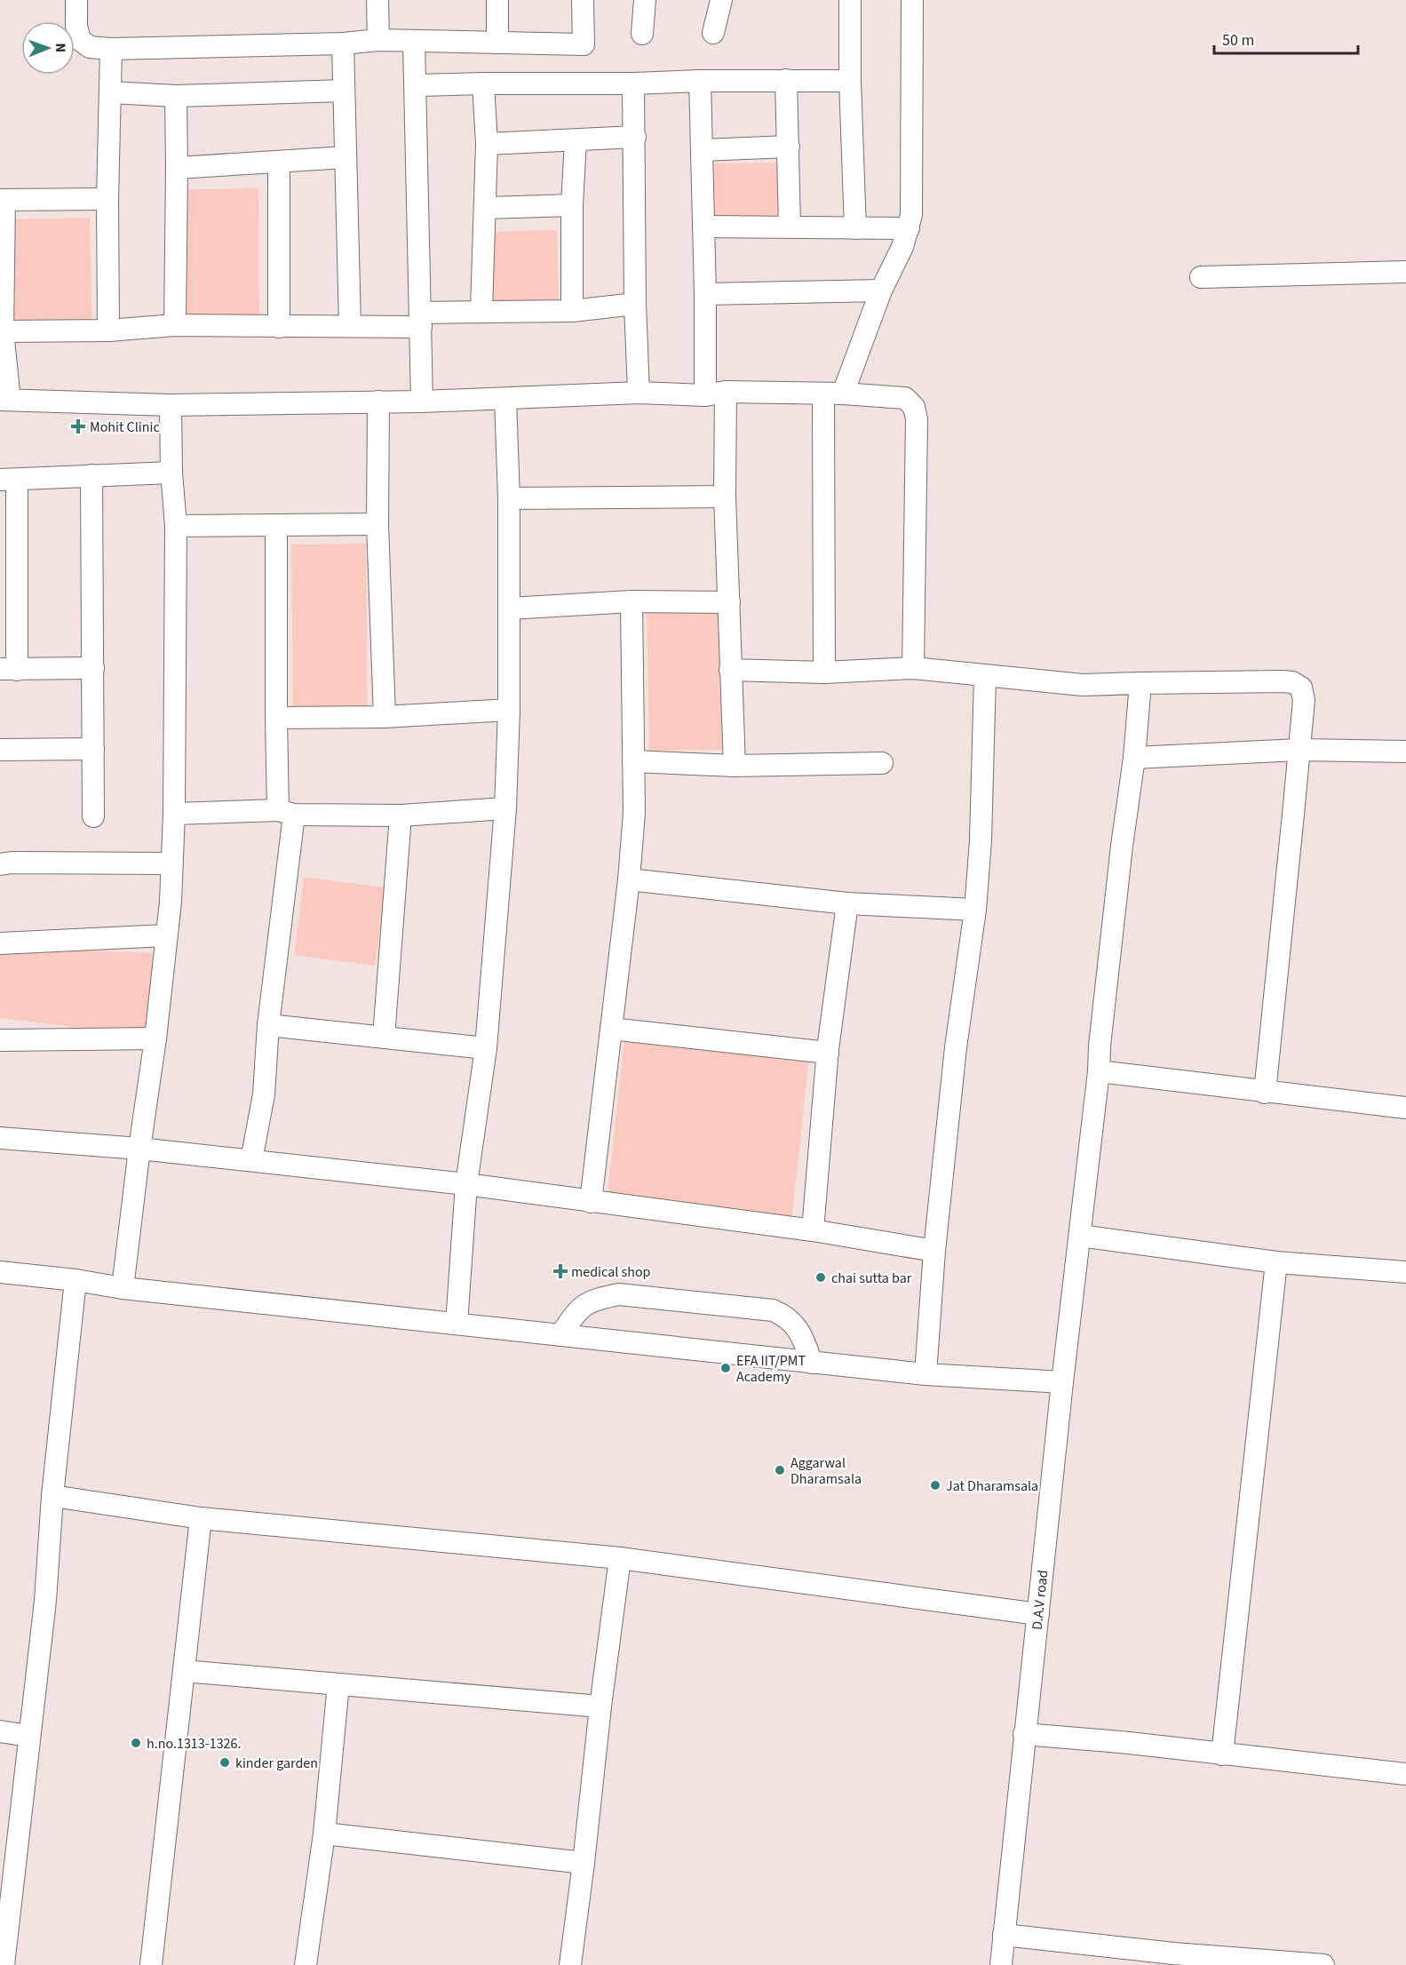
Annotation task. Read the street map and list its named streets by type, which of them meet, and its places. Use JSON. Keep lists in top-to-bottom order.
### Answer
{
  "streets": {
    "street": ["D.A.V road"]
  },
  "places": {
    "health": ["Mohit Clinic", "medical shop"],
    "other": [
      "chai sutta bar",
      "EFA IIT/PMT Academy",
      "Aggarwal Dharamsala",
      "Jat Dharamsala",
      "h.no.1313-1326.",
      "kinder garden"
    ]
  },
  "scale_bar": "50 m",
  "north": "right"
}
